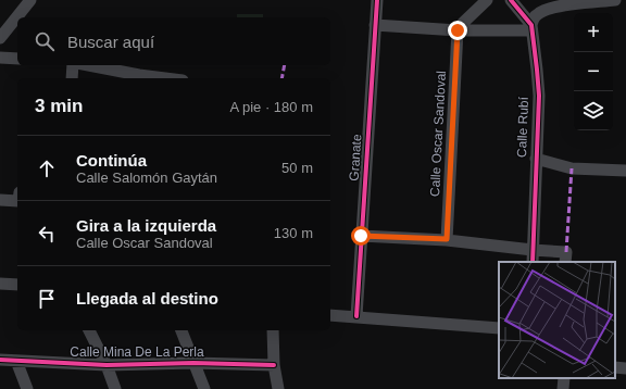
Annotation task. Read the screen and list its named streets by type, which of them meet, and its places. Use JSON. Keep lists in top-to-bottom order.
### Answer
{
  "streets": {
    "street": [
      "Calle Rubí",
      "Calle Oscar Sandoval",
      "Granate",
      "Calle Mina De La Perla"
    ]
  },
  "page": {
    "map_buttons": ["+", "−"],
    "search": "Buscar aquí",
    "heading": ["3 min", "A pie · 180 m"],
    "list": [
      ["Continúa", "Calle Salomón Gaytán", "50 m"],
      ["Gira a la izquierda", "Calle Oscar Sandoval", "130 m"],
      "Llegada al destino"
    ]
  }
}
